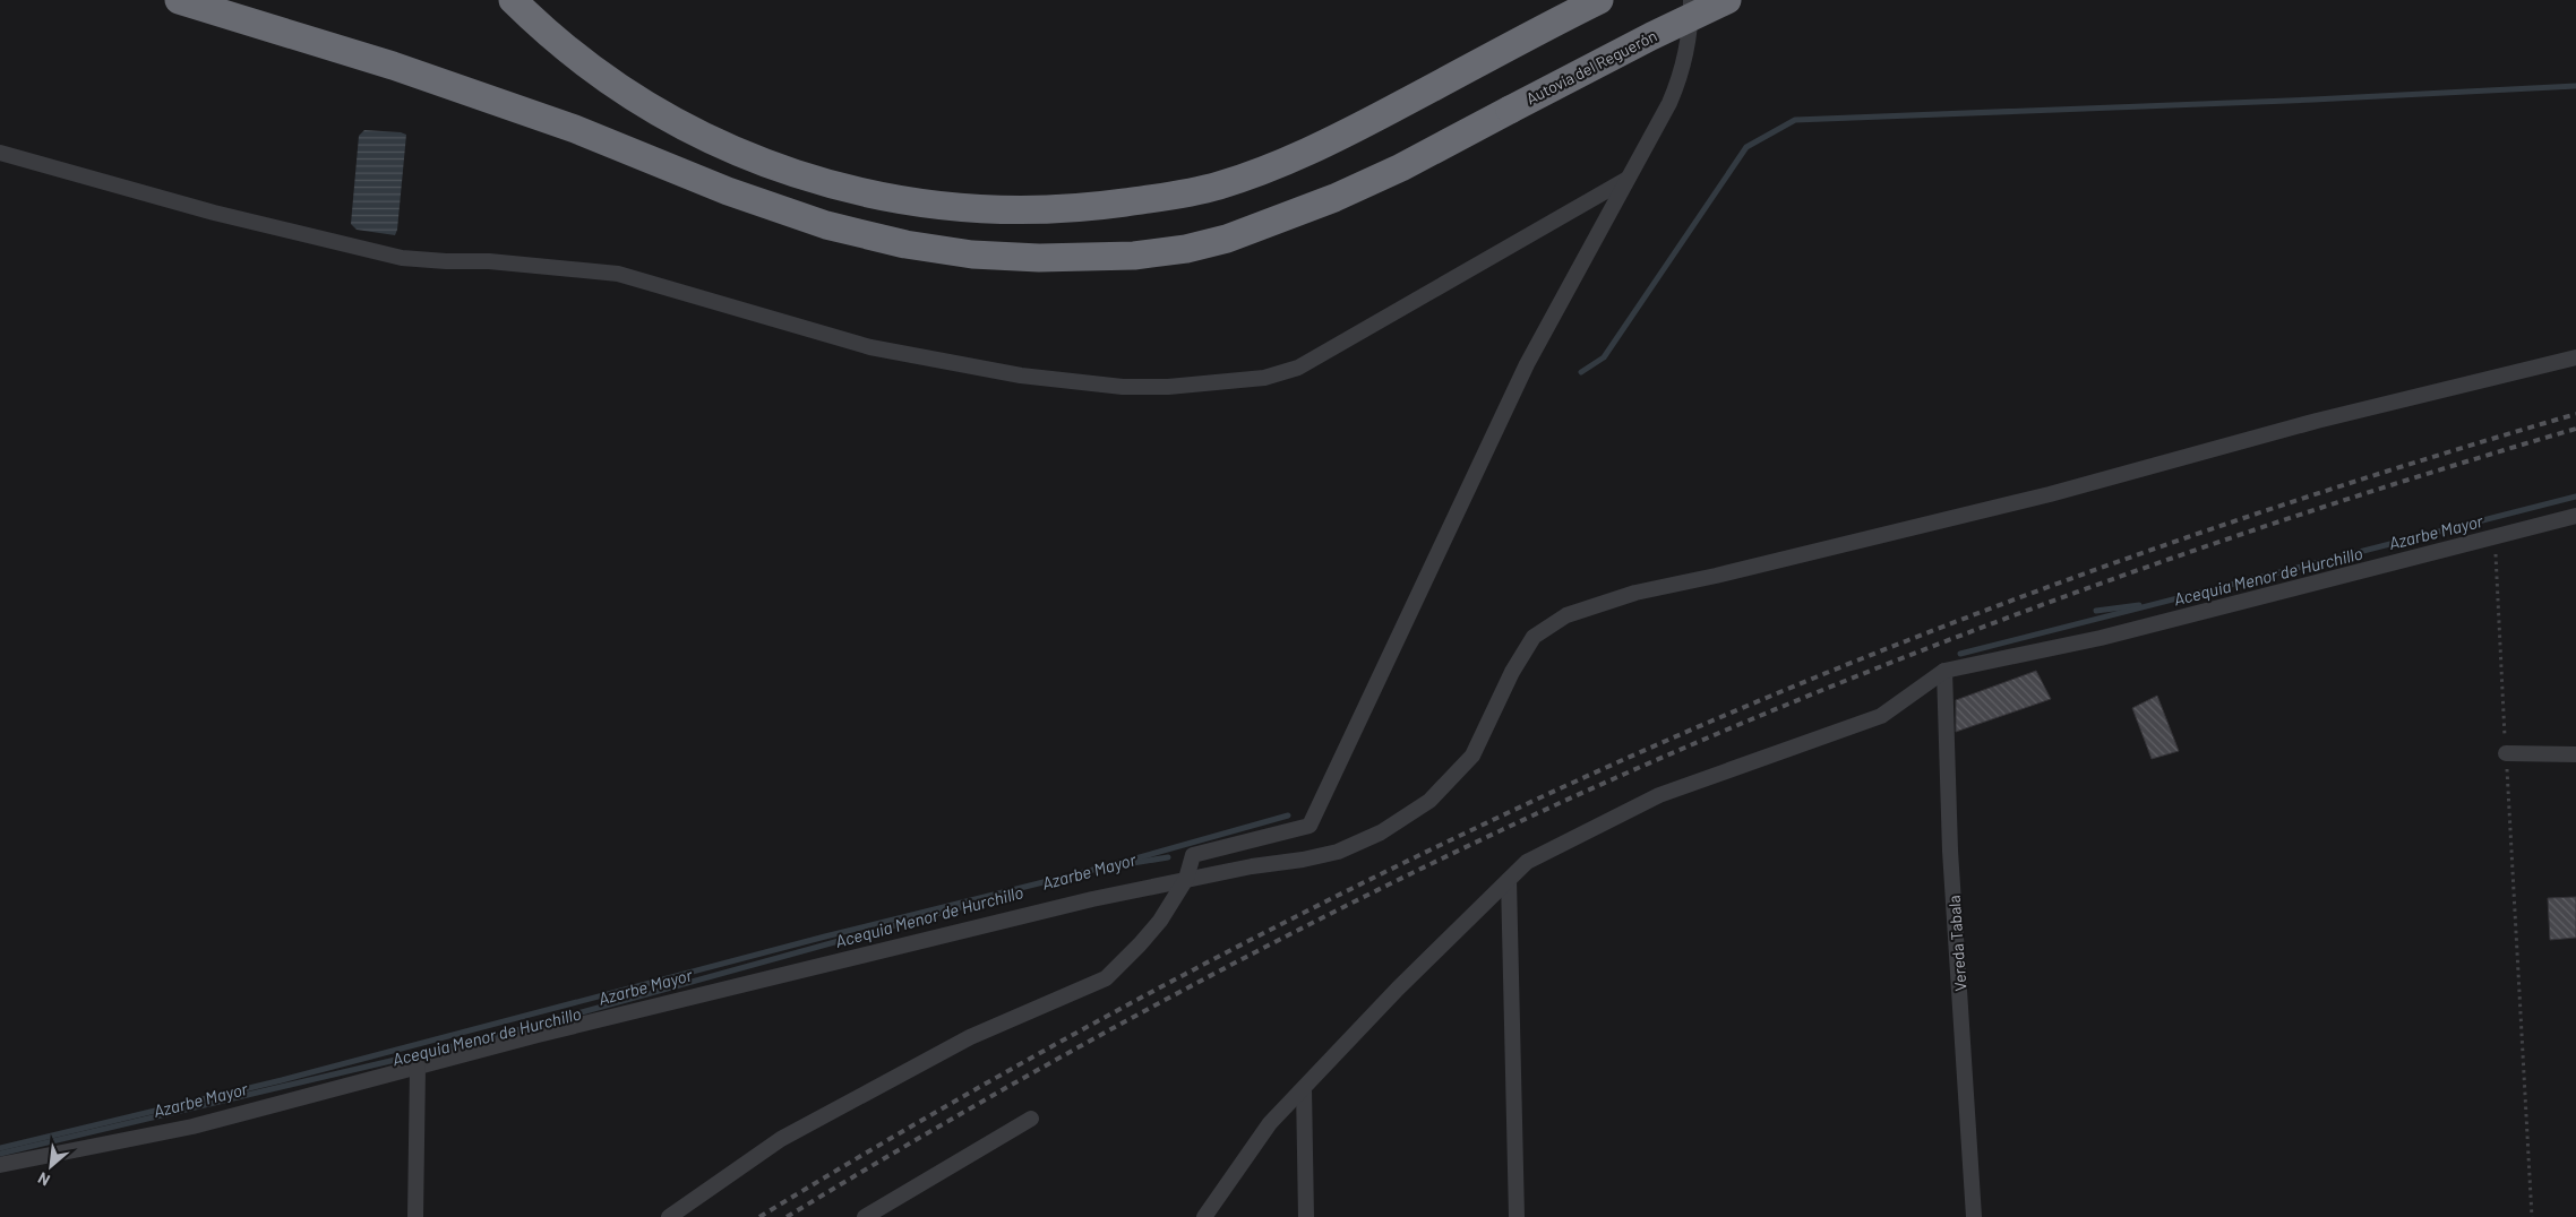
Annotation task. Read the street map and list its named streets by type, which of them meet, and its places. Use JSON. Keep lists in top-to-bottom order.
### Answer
{
  "streets": {
    "highway": ["Autovía del Reguerón"],
    "street": ["Vereda Tabala"]
  },
  "water": ["Azarbe Mayor", "Acequia Menor de Hurchillo"],
  "north": "bottom left"
}
